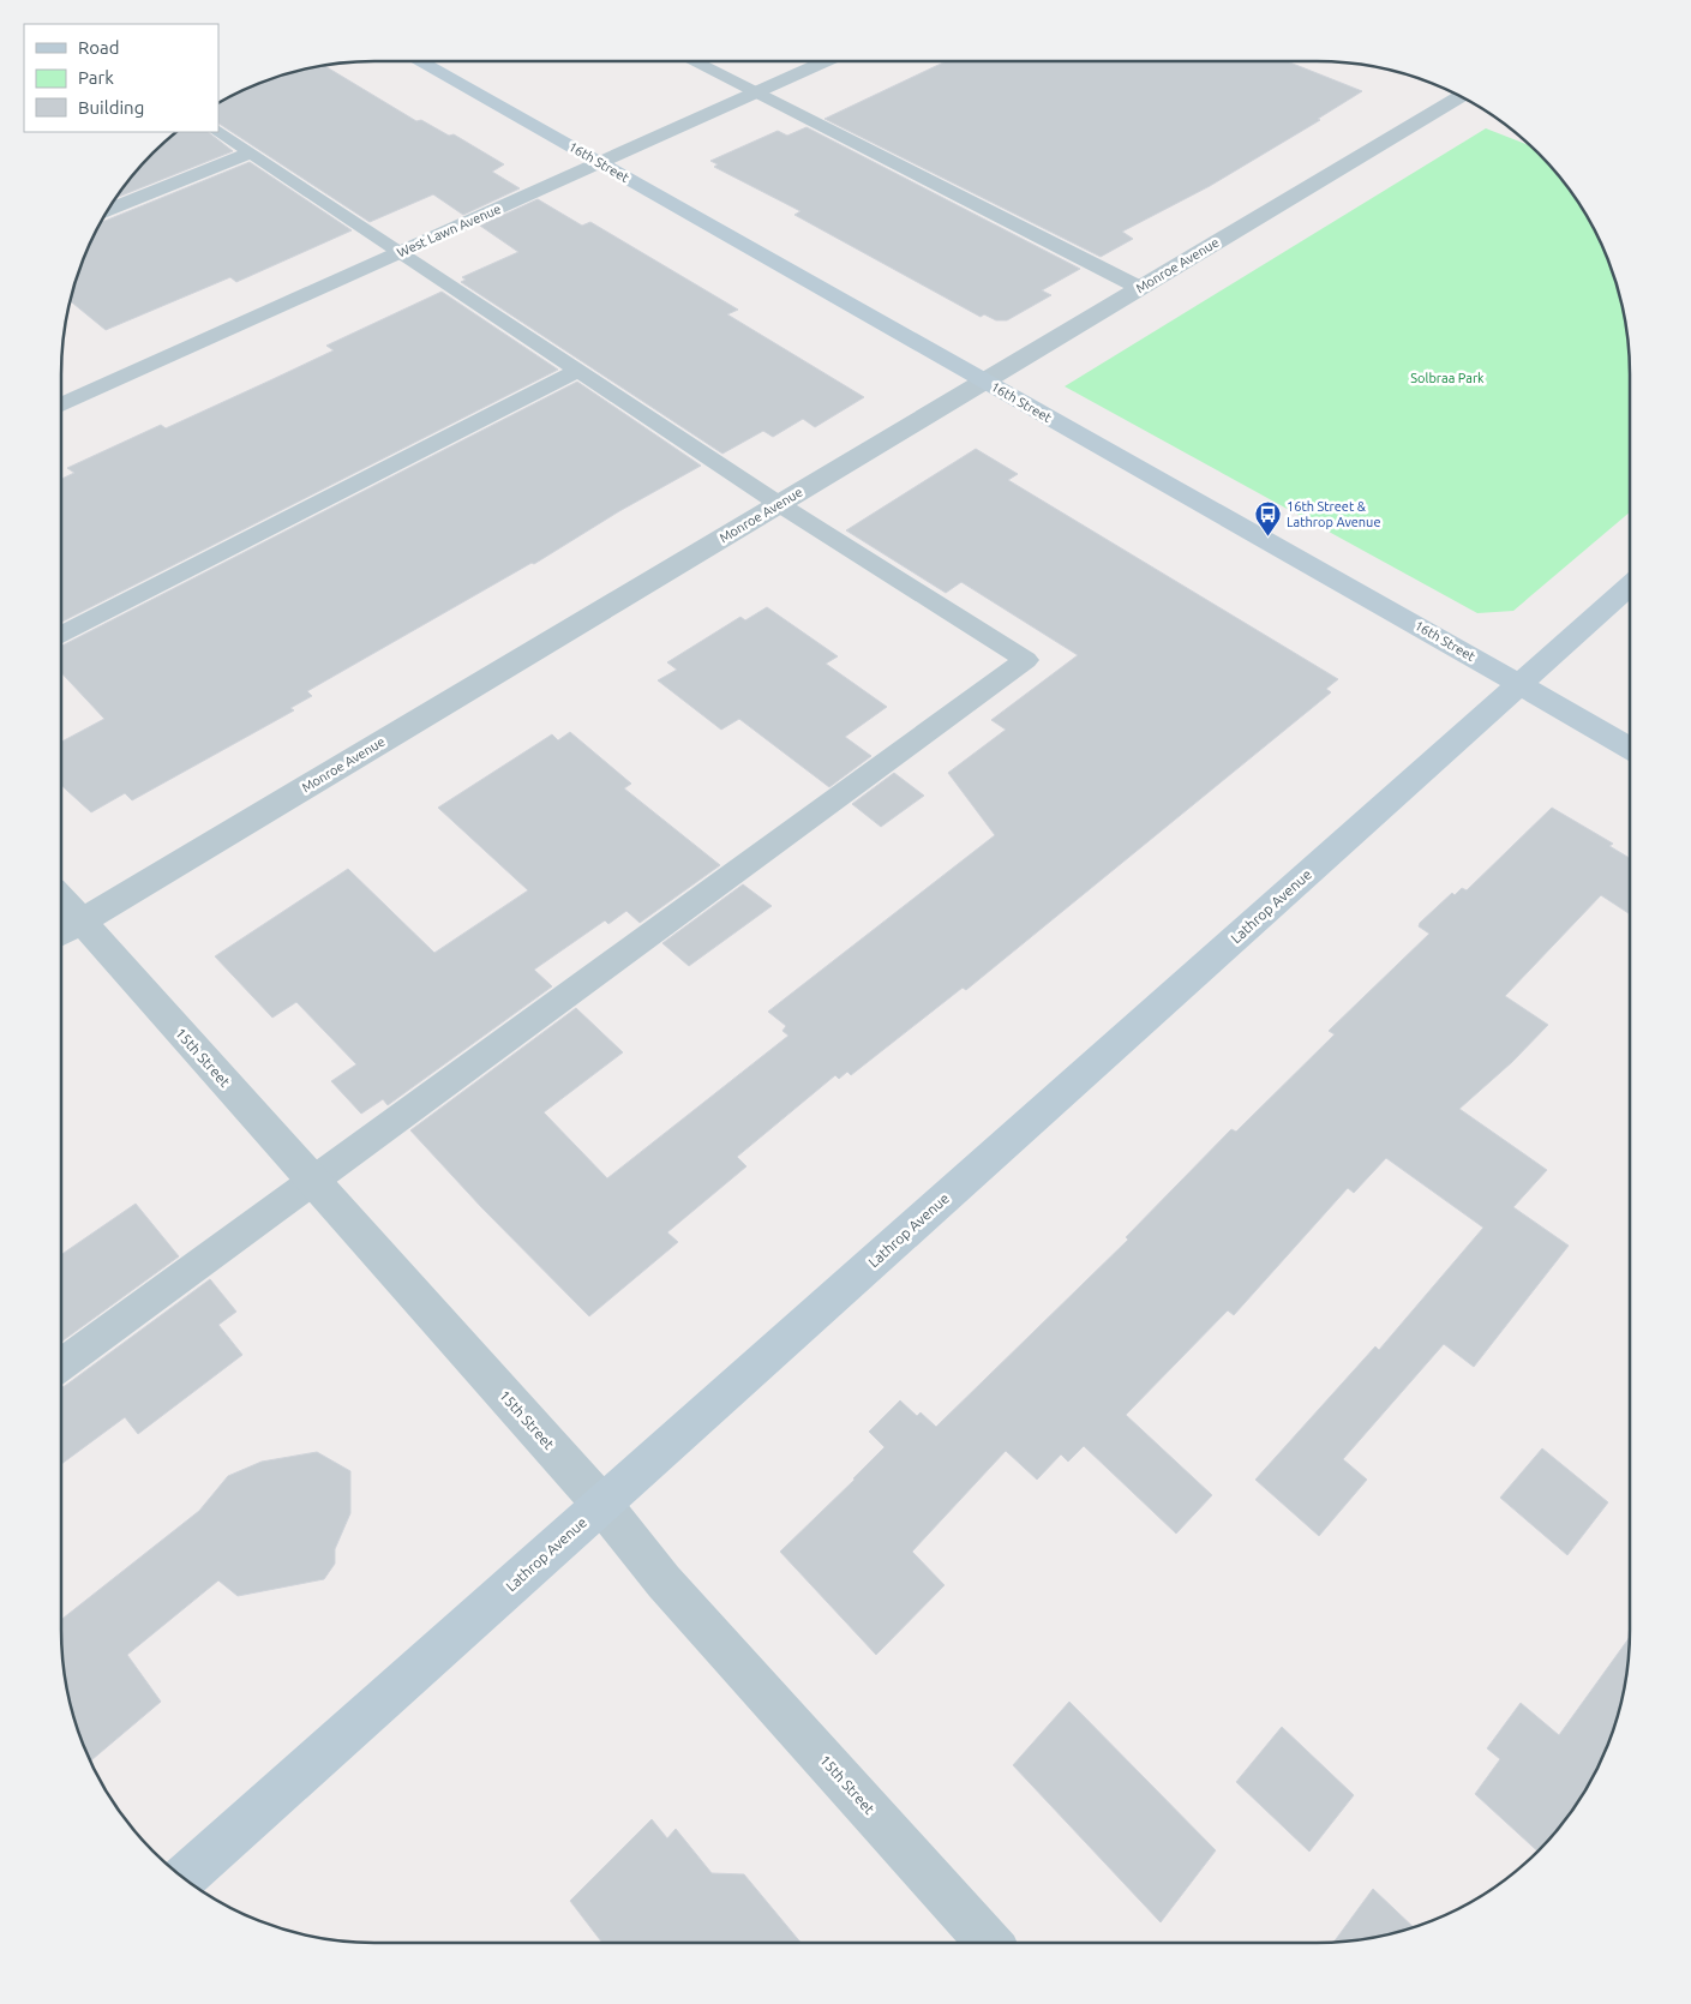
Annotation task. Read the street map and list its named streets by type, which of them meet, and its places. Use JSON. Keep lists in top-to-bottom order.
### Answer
{
  "streets": {
    "street": [
      "16th Street",
      "West Lawn Avenue",
      "Monroe Avenue",
      "Lathrop Avenue",
      "15th Street"
    ]
  },
  "crossings": [
    ["16th Street", "West Lawn Avenue"],
    ["16th Street", "Monroe Avenue"],
    ["16th Street", "Lathrop Avenue"],
    ["Monroe Avenue", "15th Street"],
    ["Lathrop Avenue", "15th Street"]
  ],
  "parks": ["Solbraa Park"],
  "places": {
    "bus stop": ["16th Street & Lathrop Avenue"]
  },
  "legend": ["Road", "Park", "Building"]
}
